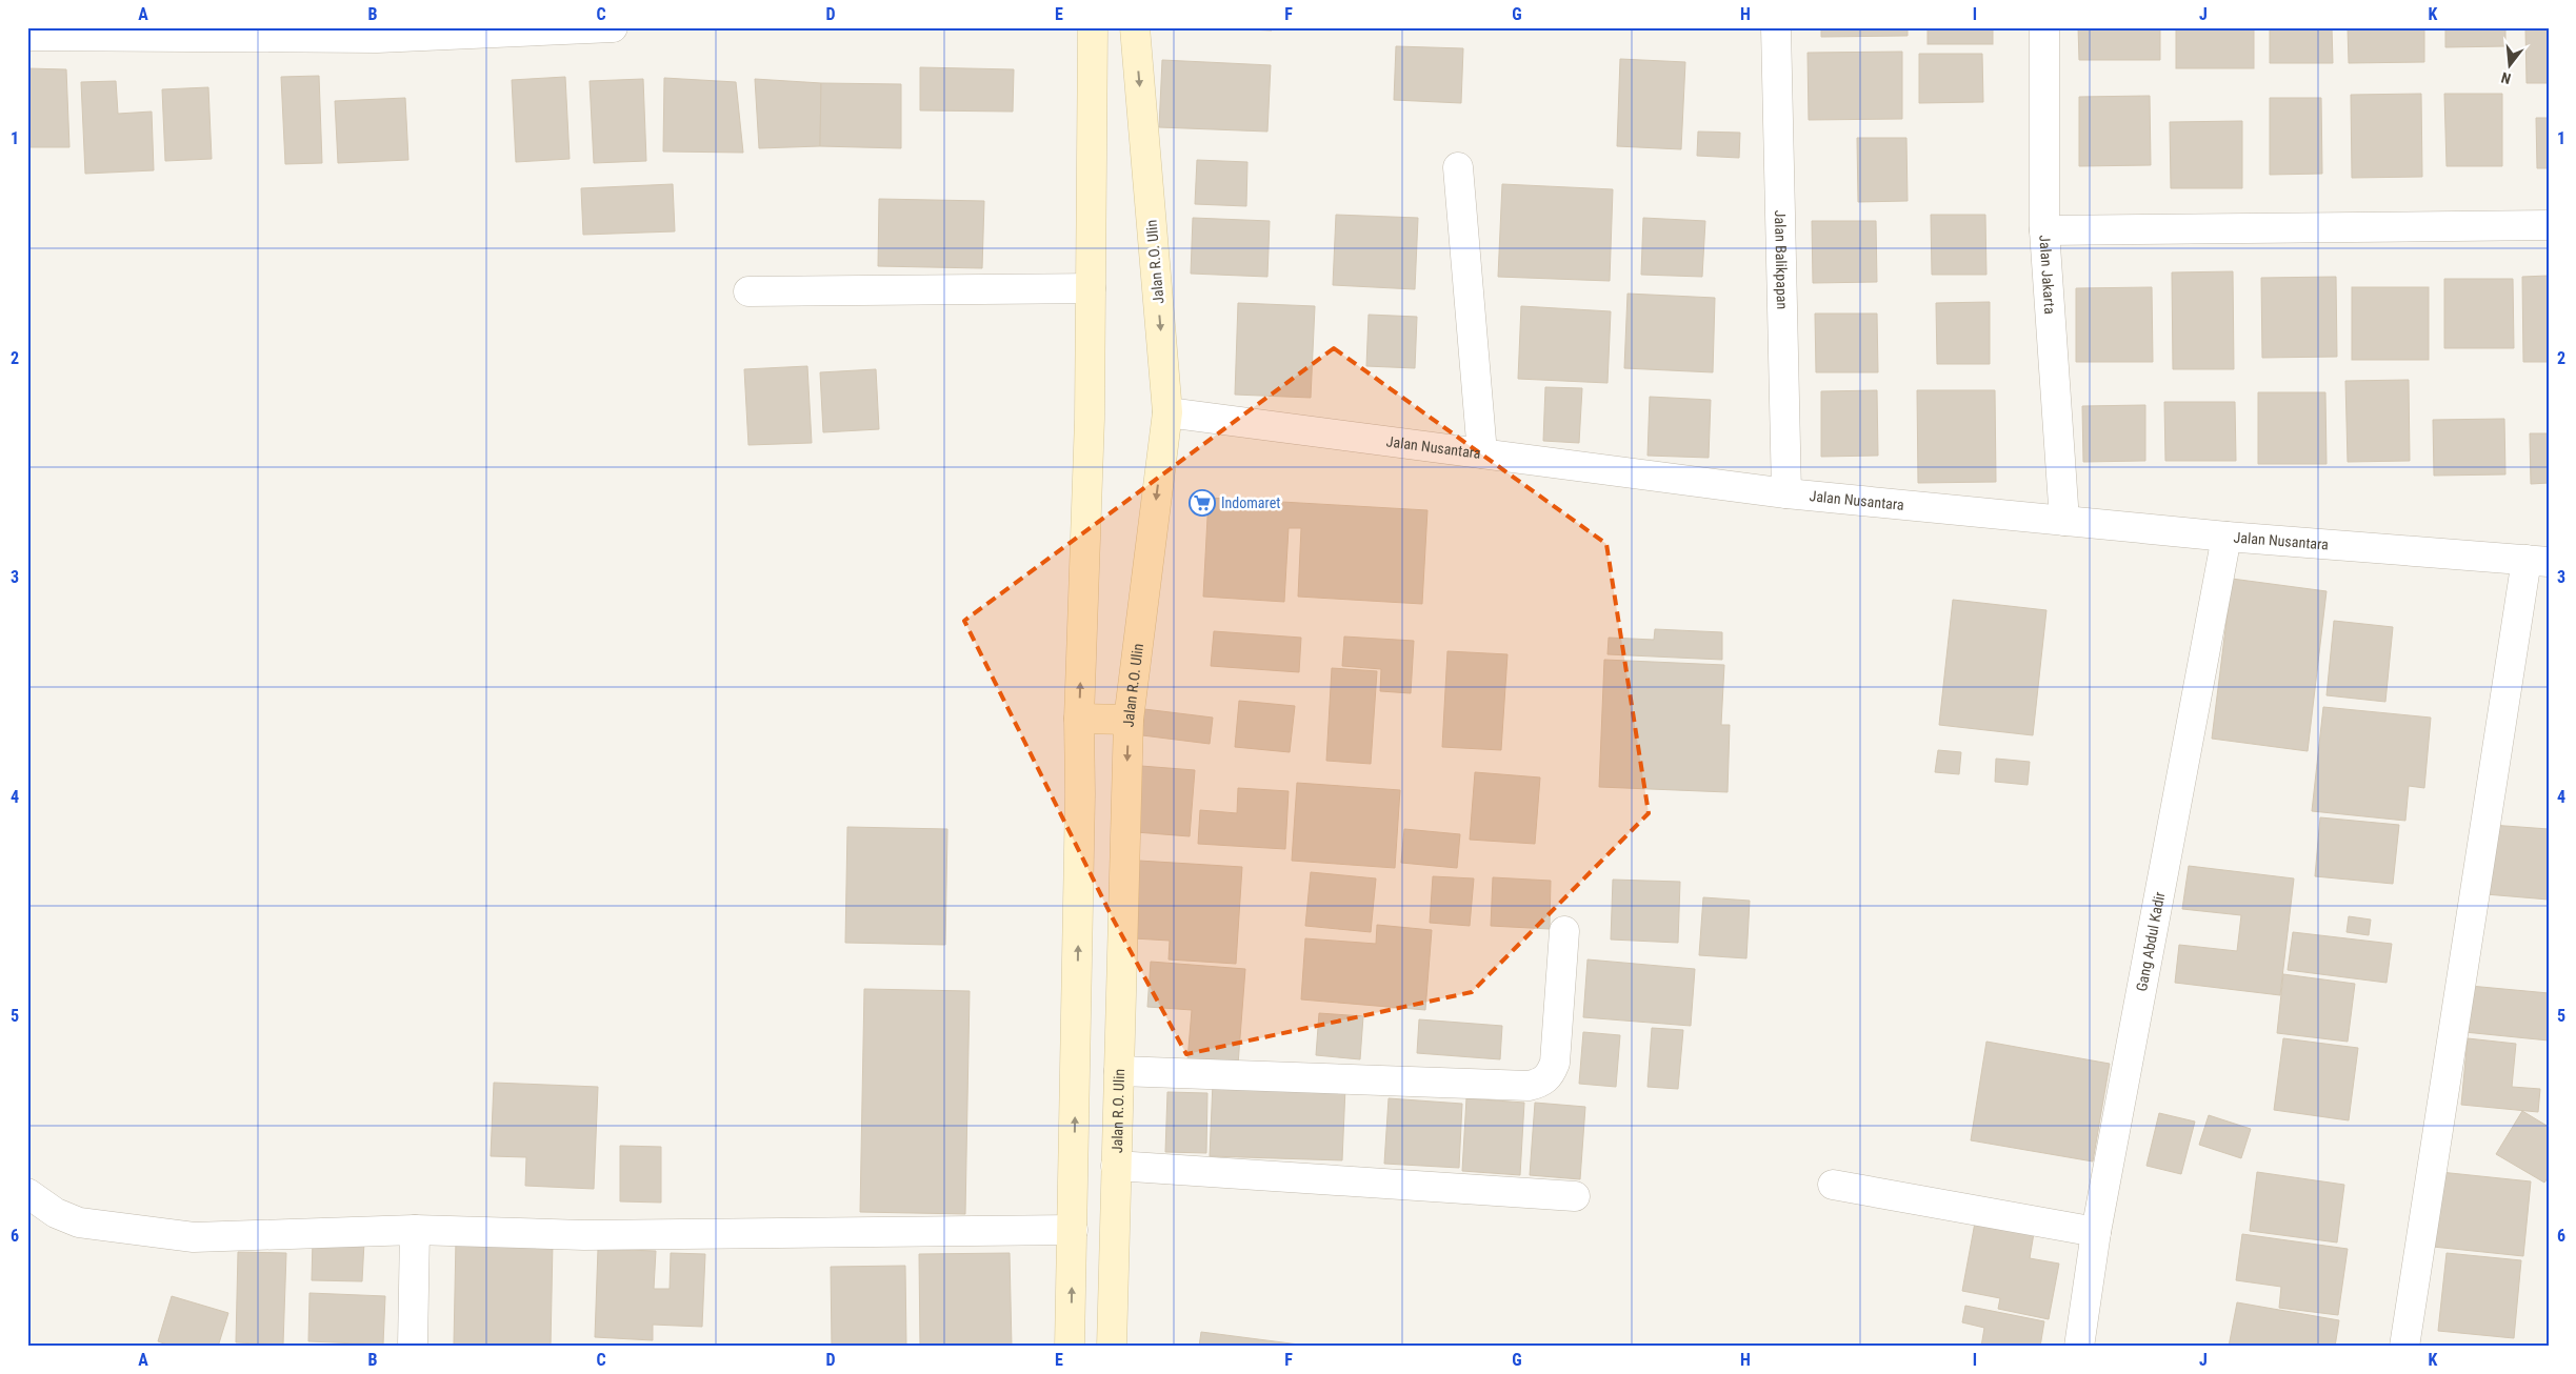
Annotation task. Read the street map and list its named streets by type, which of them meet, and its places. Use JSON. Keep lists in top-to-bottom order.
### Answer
{
  "streets": {
    "main road": ["Jalan R.O. Ulin"],
    "street": [
      "Jalan Balikpapan",
      "Jalan Jakarta",
      "Jalan Nusantara",
      "Gang Abdul Kadir"
    ]
  },
  "crossings": [
    ["Jalan Balikpapan", "Jalan Nusantara"],
    ["Jalan R.O. Ulin", "Jalan Nusantara"],
    ["Jalan Jakarta", "Jalan Nusantara"],
    ["Jalan Nusantara", "Gang Abdul Kadir"]
  ],
  "places": {
    "supermarket": ["Indomaret"]
  },
  "north": "bottom",
  "grid": {
    "columns": [
      "A",
      "B",
      "C",
      "D",
      "E",
      "F",
      "G",
      "H",
      "I",
      "J",
      "K"
    ],
    "rows": [
      "1",
      "2",
      "3",
      "4",
      "5",
      "6"
    ]
  }
}
